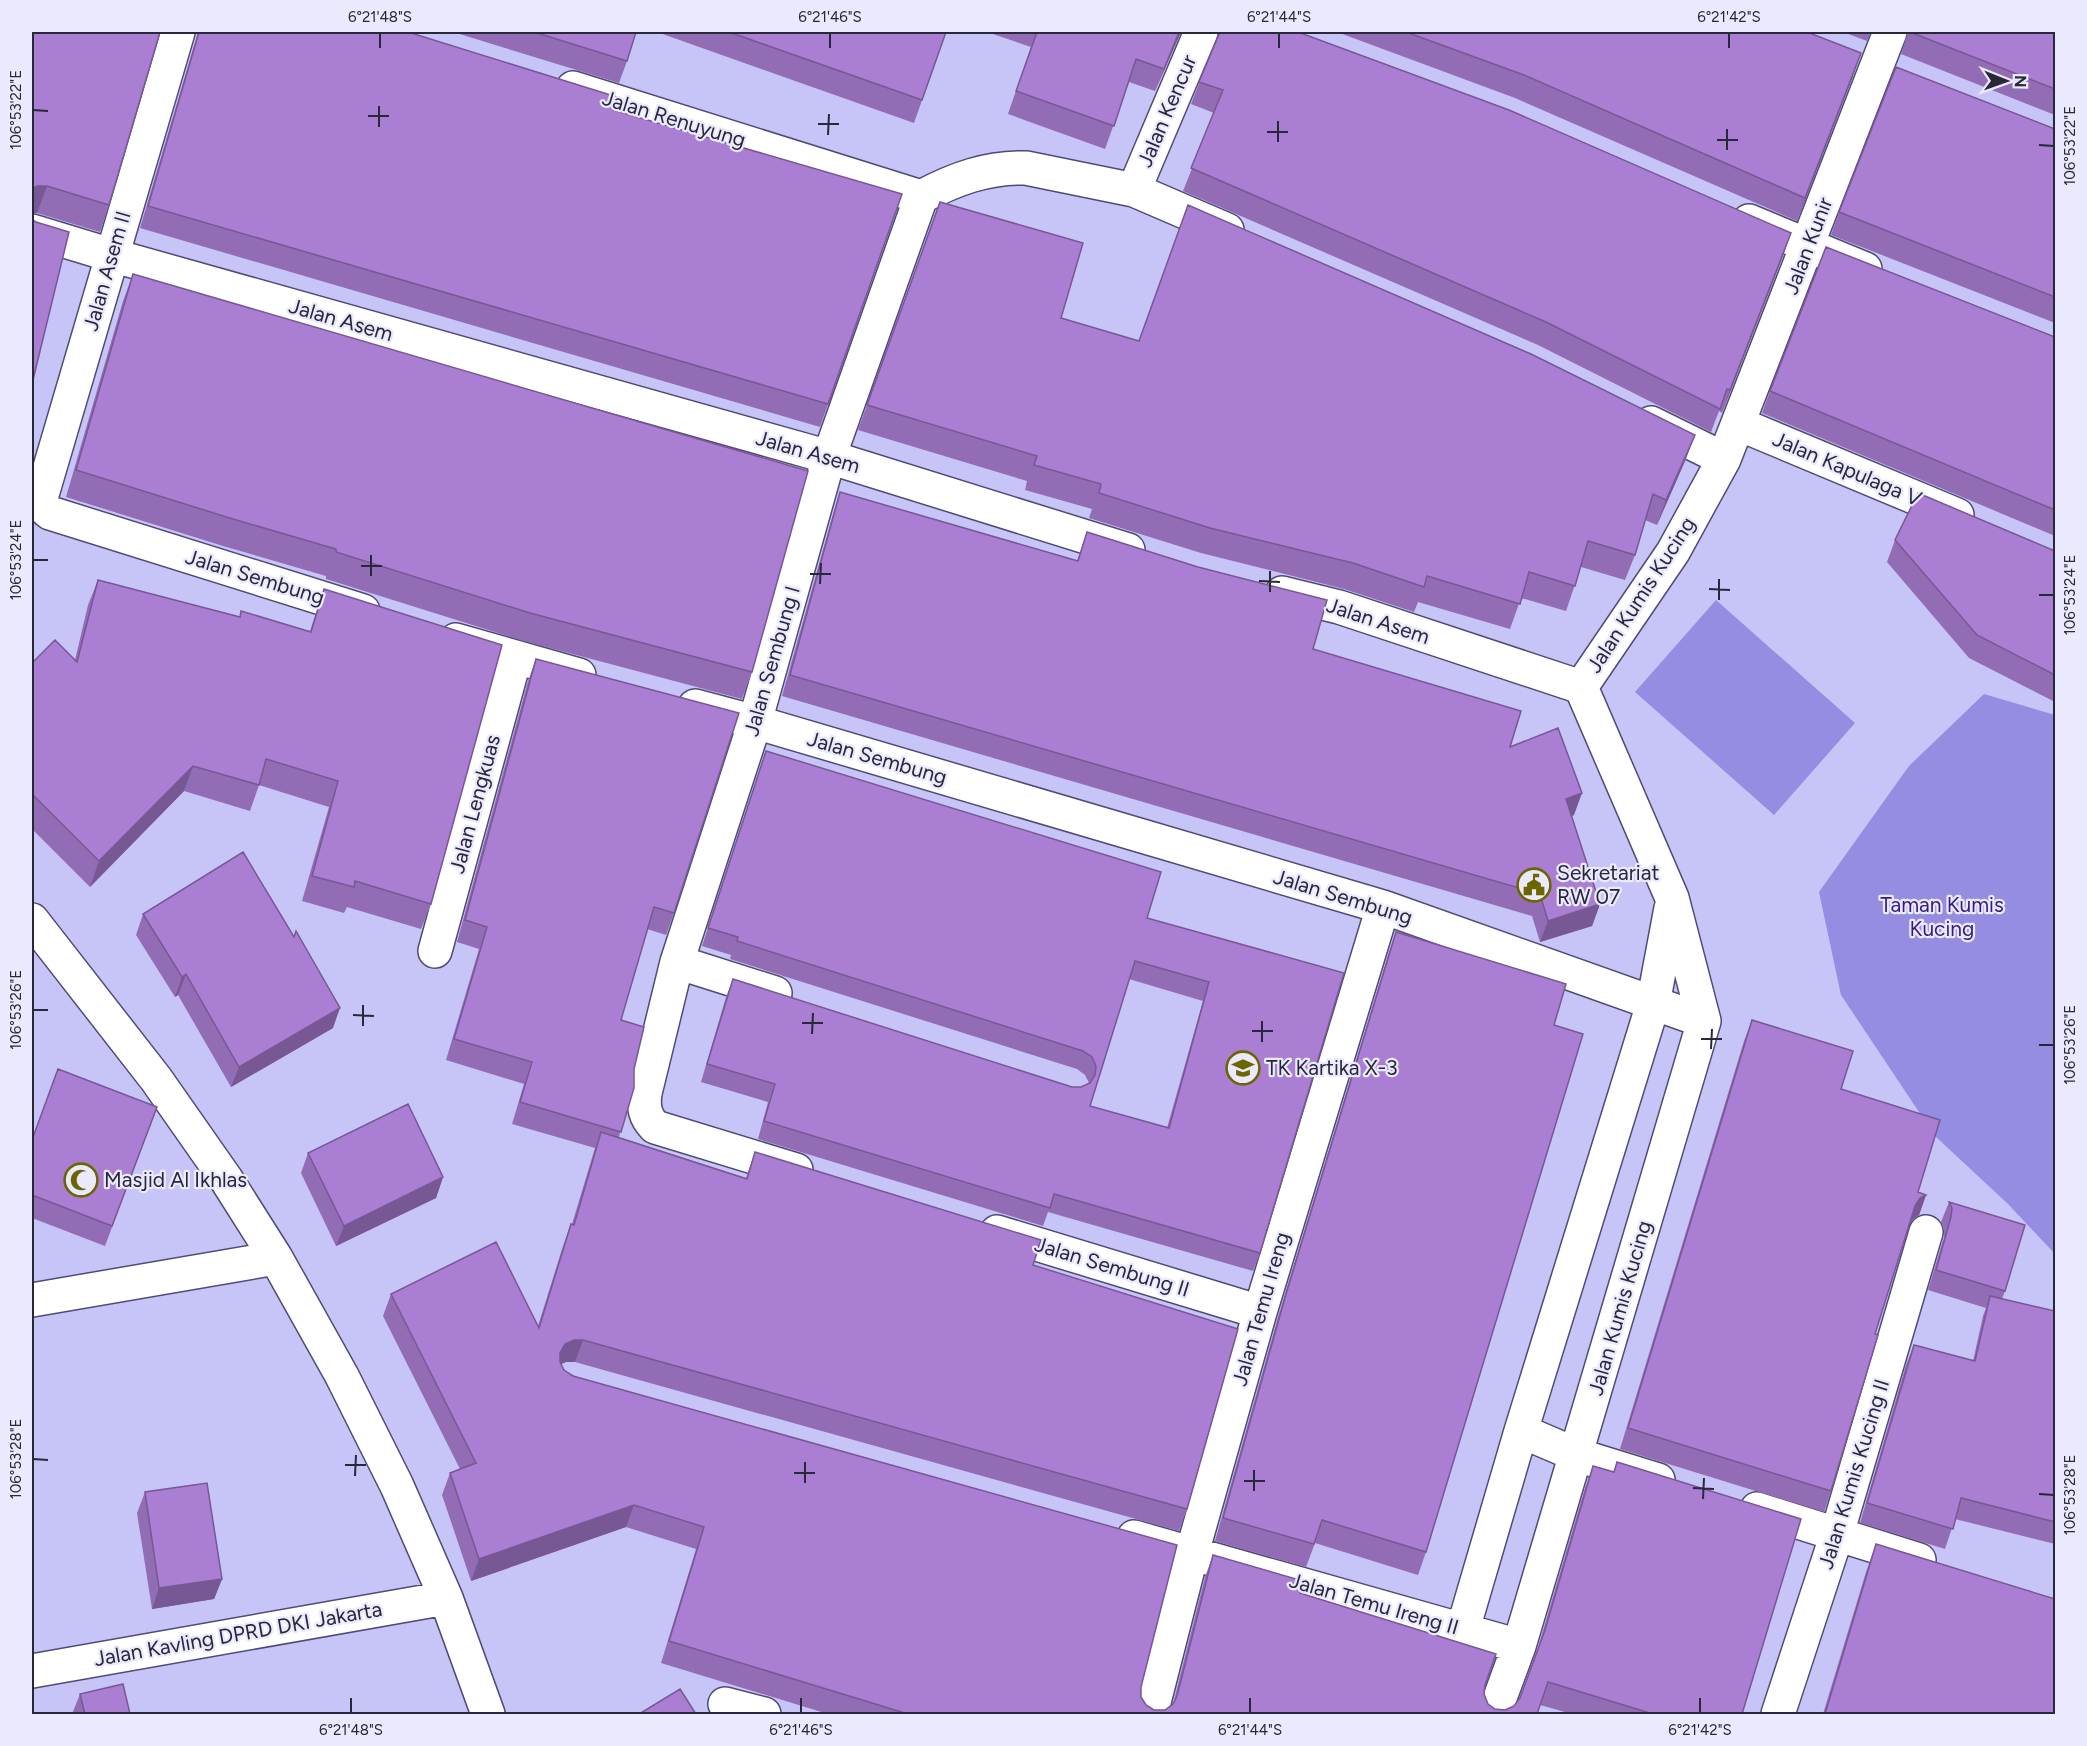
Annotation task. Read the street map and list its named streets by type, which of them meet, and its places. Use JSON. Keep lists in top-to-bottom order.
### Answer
{
  "streets": {
    "street": [
      "Jalan Kencur",
      "Jalan Renuyung",
      "Jalan Kunir",
      "Jalan Asem II",
      "Jalan Asem",
      "Jalan Kapulaga V",
      "Jalan Sembung",
      "Jalan Kumis Kucing",
      "Jalan Sembung I",
      "Jalan Lengkuas",
      "Jalan Sembung II",
      "Jalan Temu Ireng",
      "Jalan Kumis Kucing II",
      "Jalan Temu Ireng II",
      "Jalan Kavling DPRD DKI Jakarta"
    ]
  },
  "crossings": [
    ["Jalan Renuyung", "Jalan Sembung I"],
    ["Jalan Kunir", "Jalan Kapulaga V"],
    ["Jalan Kunir", "Jalan Kumis Kucing"],
    ["Jalan Asem II", "Jalan Asem"],
    ["Jalan Asem II", "Jalan Sembung"],
    ["Jalan Asem", "Jalan Kumis Kucing"],
    ["Jalan Asem", "Jalan Sembung I"],
    ["Jalan Sembung", "Jalan Kumis Kucing"],
    ["Jalan Sembung", "Jalan Sembung I"],
    ["Jalan Sembung", "Jalan Temu Ireng"],
    ["Jalan Kumis Kucing", "Jalan Temu Ireng II"],
    ["Jalan Sembung II", "Jalan Temu Ireng"],
    ["Jalan Temu Ireng", "Jalan Temu Ireng II"]
  ],
  "parks": ["Taman Kumis Kucing"],
  "places": {
    "public building": ["Sekretariat RW 07"],
    "school or university": ["TK Kartika X-3"],
    "mosque": ["Masjid Al Ikhlas"]
  },
  "north": "right",
  "coordinates": [
    "6°21'48\"S",
    "6°21'46\"S",
    "6°21'44\"S",
    "6°21'42\"S",
    "106°53'22\"E",
    "106°53'24\"E",
    "106°53'26\"E",
    "106°53'28\"E"
  ]
}
